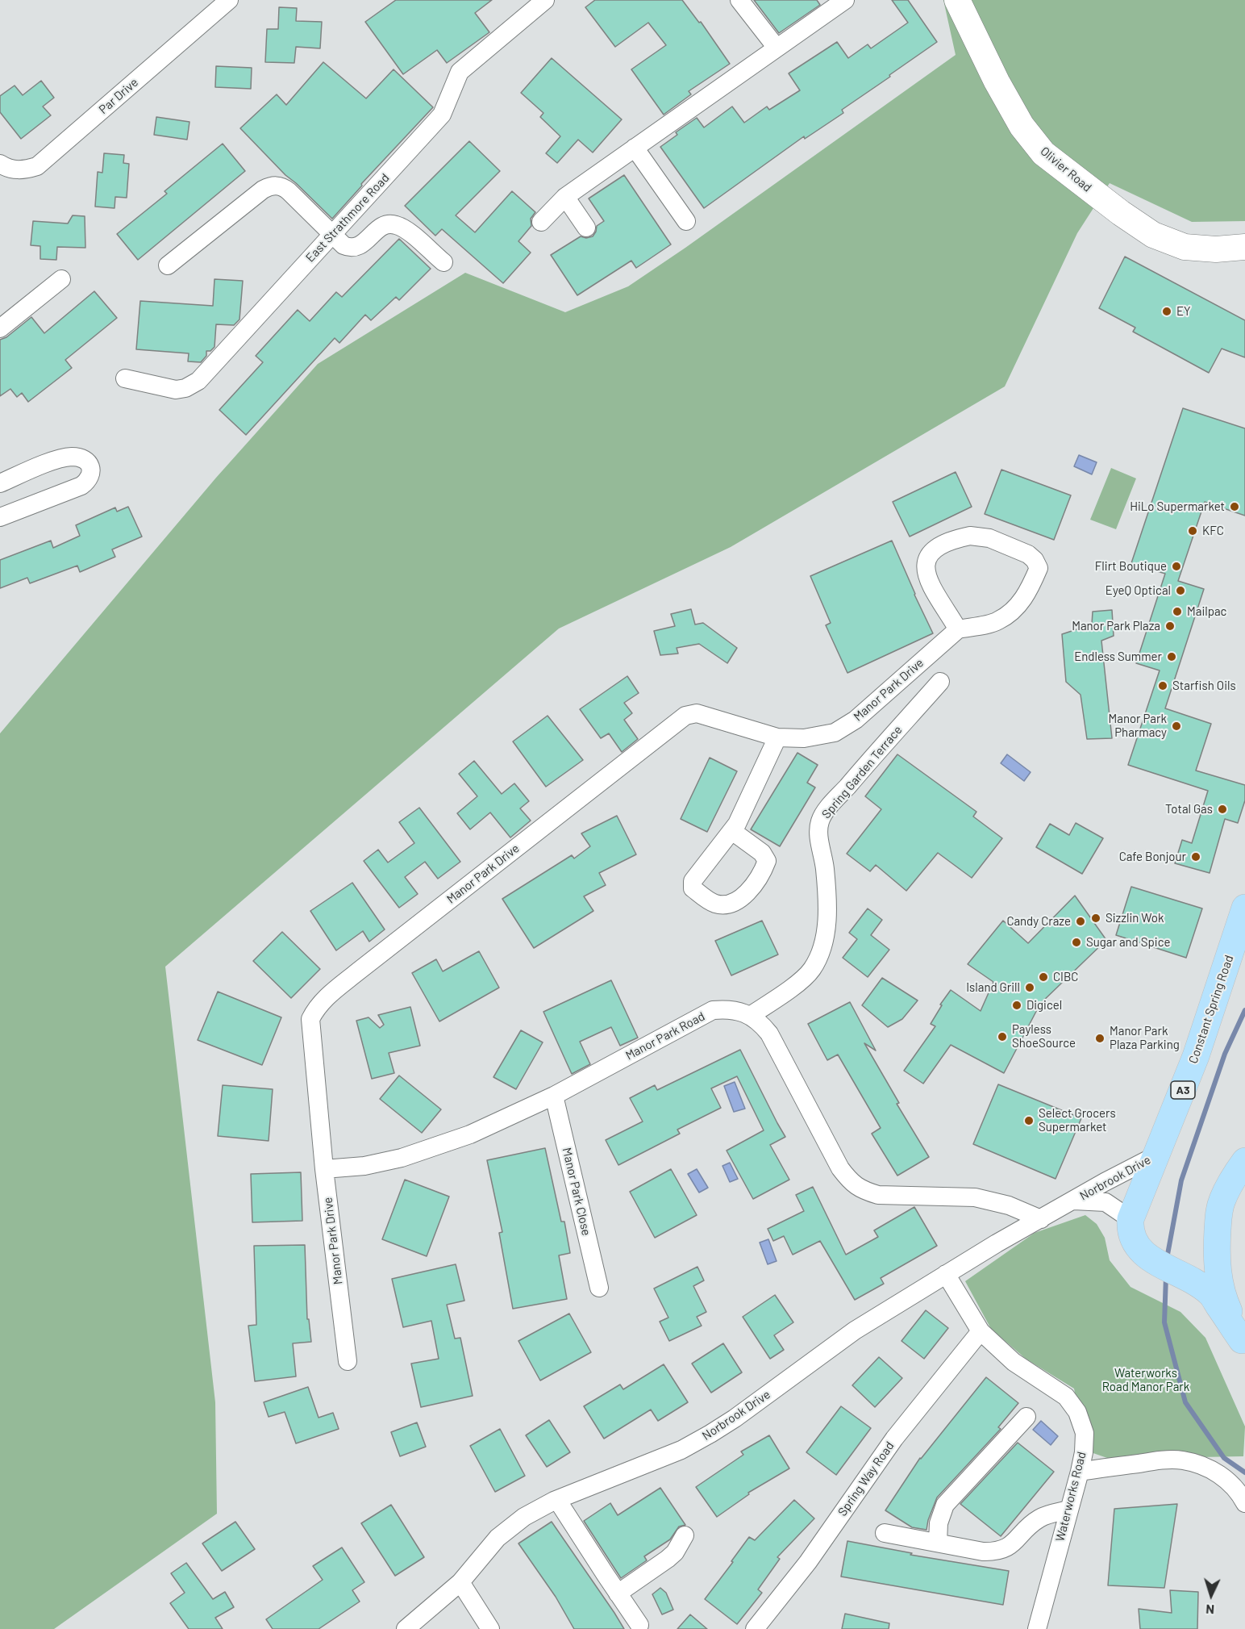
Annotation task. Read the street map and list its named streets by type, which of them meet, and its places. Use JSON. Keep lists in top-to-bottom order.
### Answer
{
  "streets": {
    "main road": ["Olivier Road", "Constant Spring Road", "A3"],
    "street": [
      "Par Drive",
      "East Strathmore Road",
      "Manor Park Drive",
      "Spring Garden Terrace",
      "Manor Park Road",
      "Norbrook Drive",
      "Manor Park Close",
      "Spring Way Road",
      "Waterworks Road"
    ]
  },
  "crossings": [
    ["Manor Park Drive", "Manor Park Road"],
    ["Spring Garden Terrace", "Manor Park Road"],
    ["Constant Spring Road", "Norbrook Drive"],
    ["Manor Park Road", "Norbrook Drive"],
    ["Manor Park Road", "Manor Park Close"],
    ["Norbrook Drive", "Waterworks Road"],
    ["Spring Way Road", "Waterworks Road"]
  ],
  "parks": ["Waterworks Road Manor Park"],
  "places": [
    "EY",
    "HiLo Supermarket",
    "KFC",
    "Flirt Boutique",
    "EyeQ Optical",
    "Mailpac",
    "Manor Park Plaza",
    "Endless Summer",
    "Starfish Oils",
    "Manor Park Pharmacy",
    "Total Gas",
    "Cafe Bonjour",
    "Sizzlin Wok",
    "Candy Craze",
    "Sugar and Spice",
    "CIBC",
    "Island Grill",
    "Digicel",
    "Payless ShoeSource",
    "Manor Park Plaza Parking",
    "Select Grocers Supermarket"
  ],
  "north": "bottom"
}
